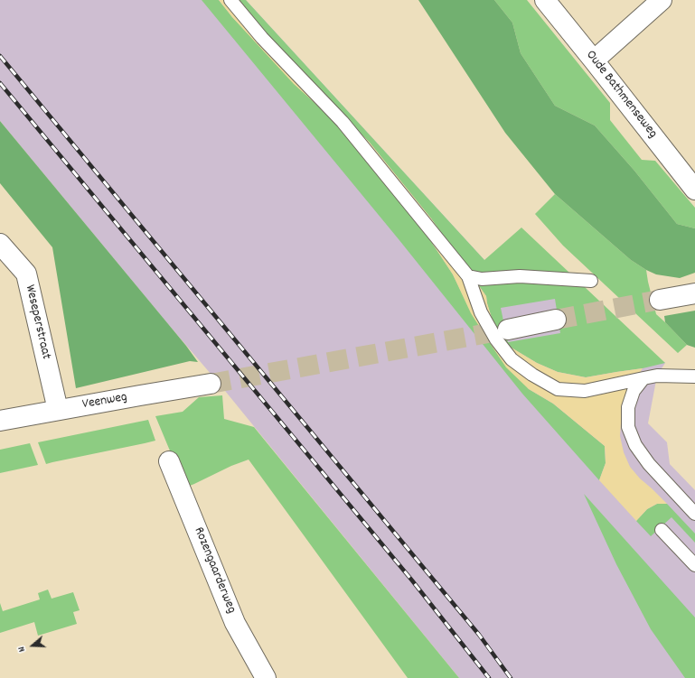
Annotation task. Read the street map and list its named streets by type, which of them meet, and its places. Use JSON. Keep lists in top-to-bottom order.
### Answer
{
  "streets": {
    "street": [
      "Oude Bathmenseweg",
      "Weseperstraat",
      "Veenweg",
      "Rozengaarderweg"
    ]
  },
  "crossings": [
    ["Weseperstraat", "Veenweg"]
  ],
  "north": "left"
}
